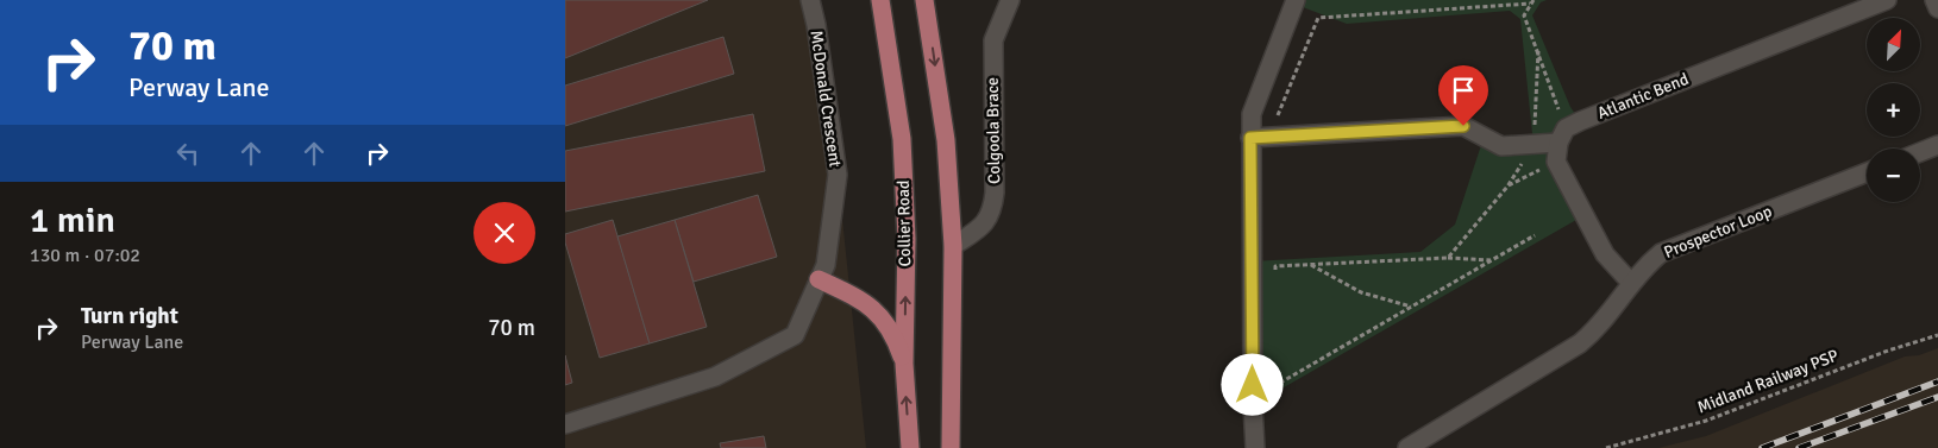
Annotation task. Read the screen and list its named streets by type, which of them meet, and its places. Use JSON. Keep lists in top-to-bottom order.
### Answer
{
  "streets": {
    "main road": ["Collier Road"],
    "street": [
      "Atlantic Bend",
      "McDonald Crescent",
      "Colgoola Brace",
      "Prospector Loop"
    ],
    "path": ["Midland Railway PSP"]
  },
  "north": "top right",
  "page": {
    "turn": ["70 m", "Perway Lane"],
    "map_buttons": ["+", "−"],
    "heading": ["1 min", "130 m · 07:02"],
    "list": [
      {
        "name": "Turn right",
        "note": "Perway Lane",
        "value": "70 m"
      }
    ]
  }
}
